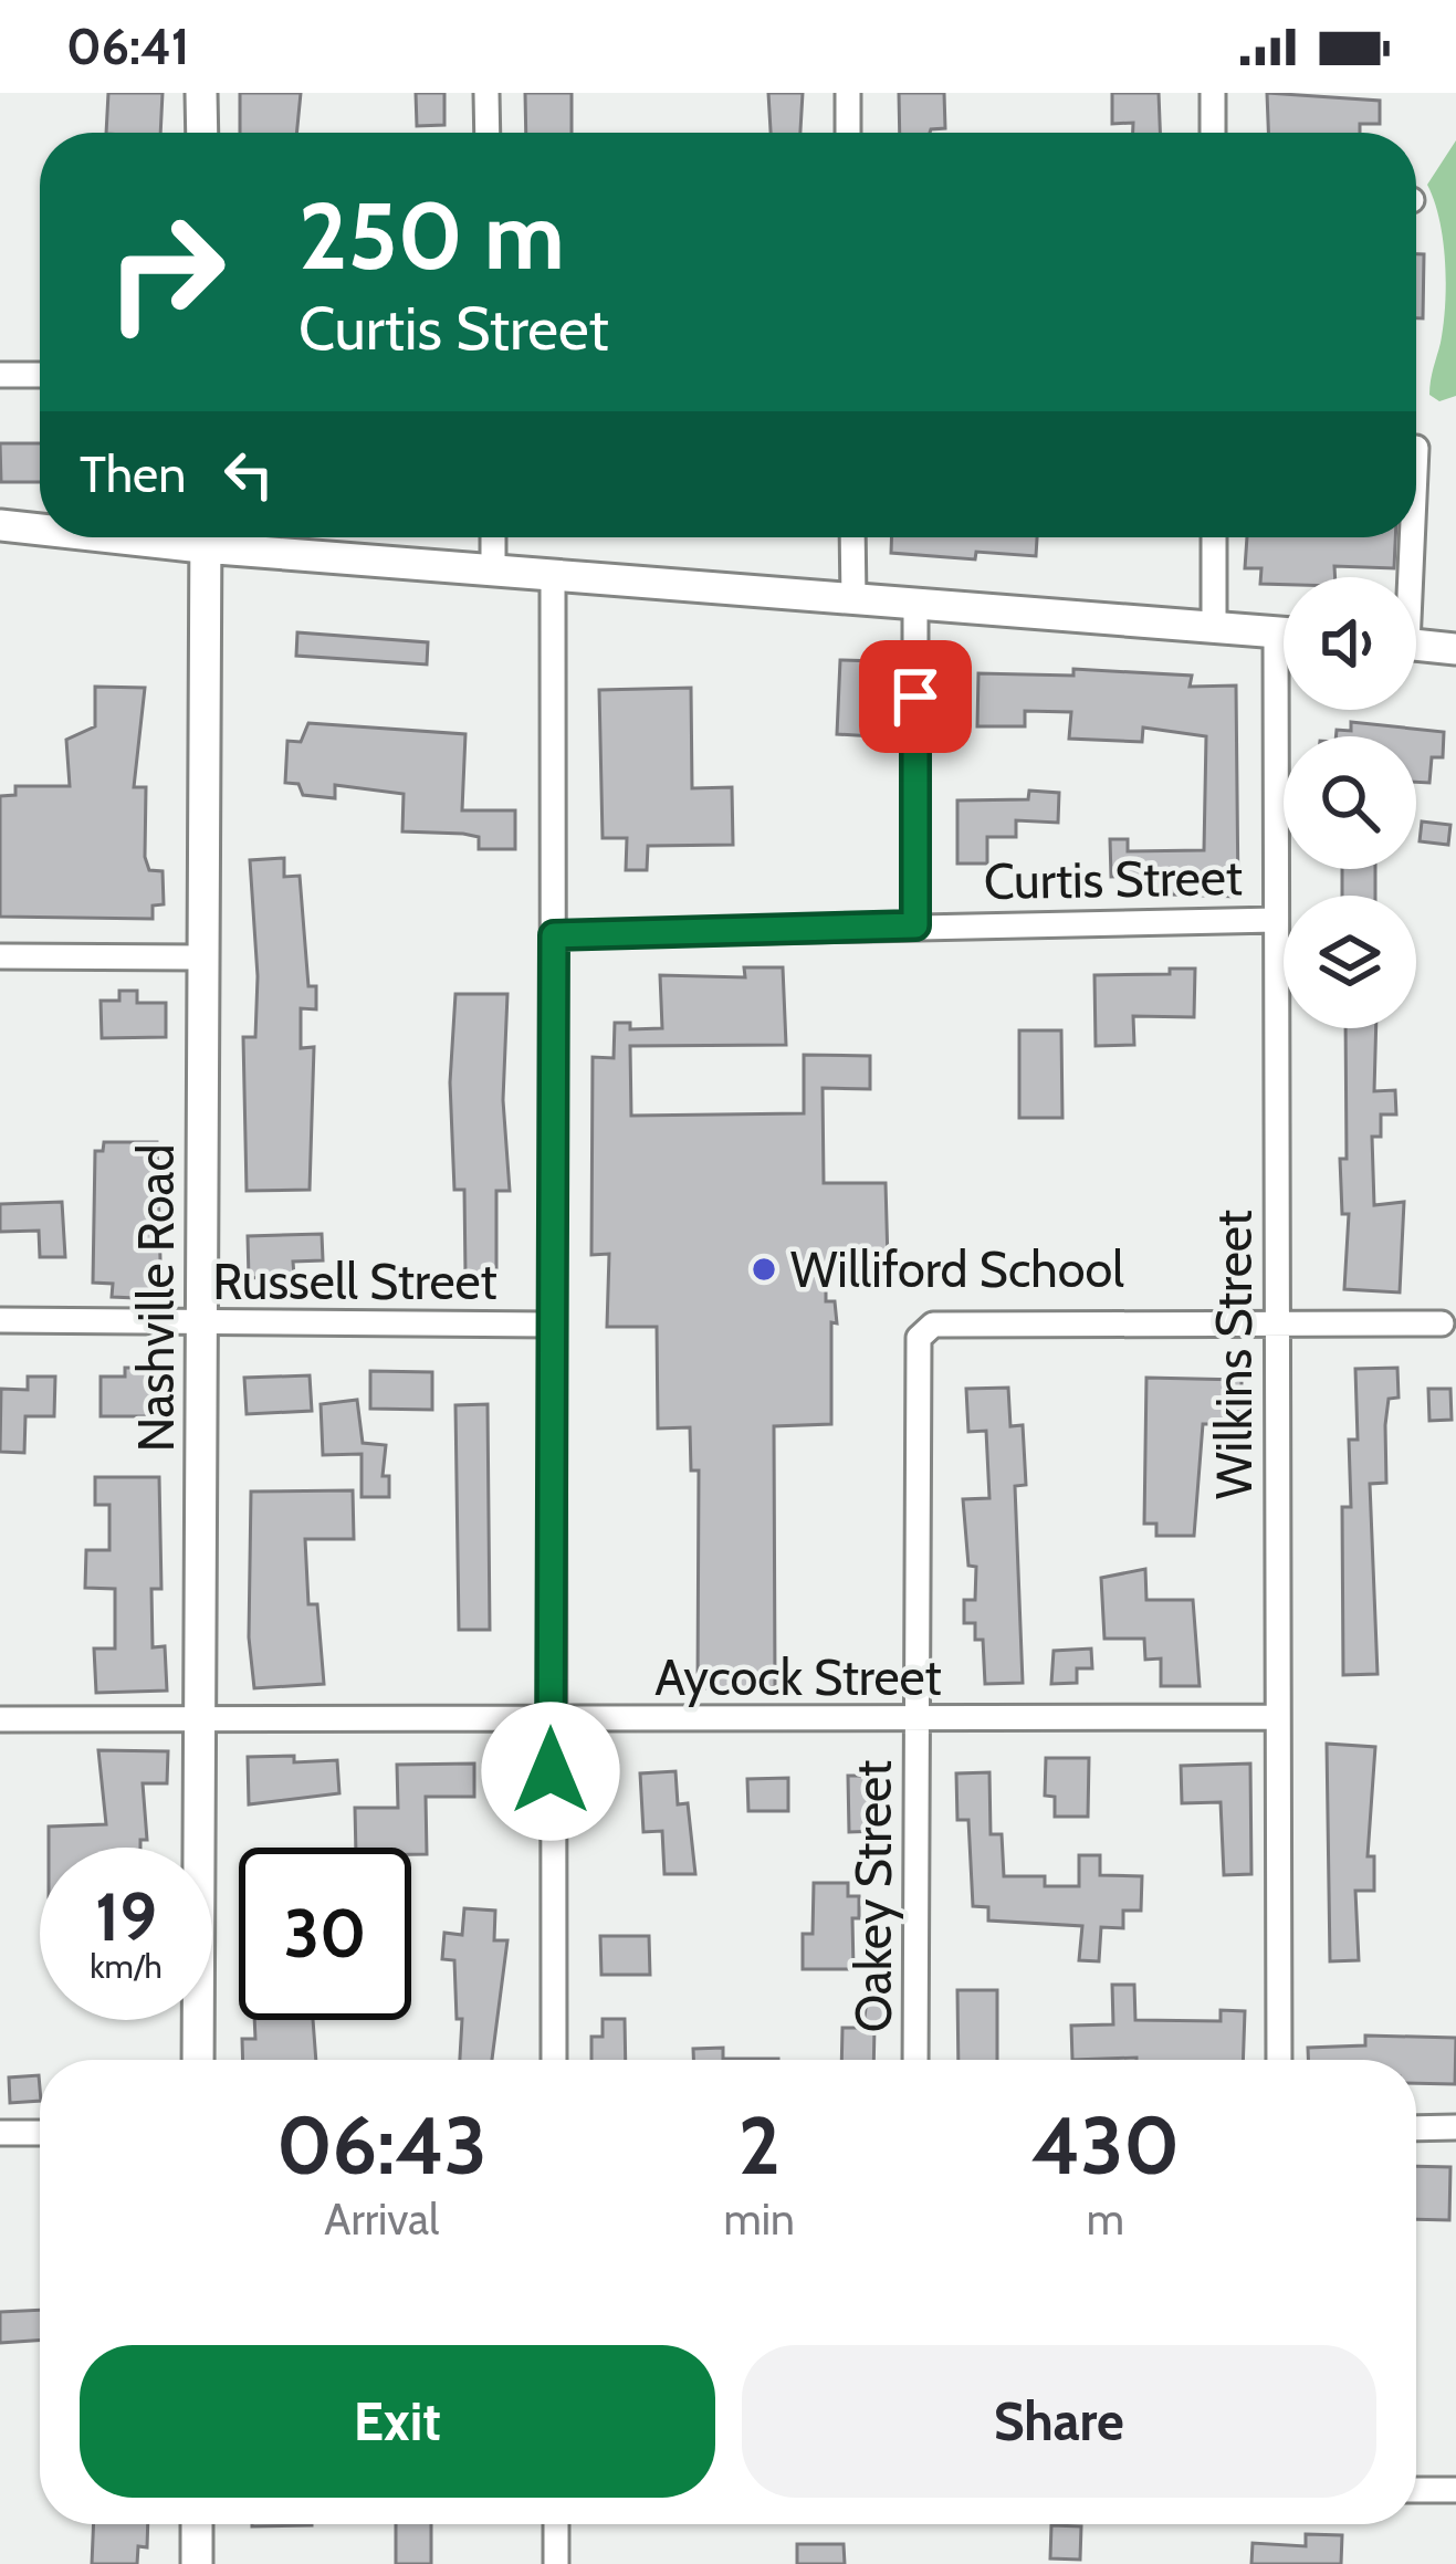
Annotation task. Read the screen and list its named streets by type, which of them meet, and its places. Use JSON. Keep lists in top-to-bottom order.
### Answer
{
  "streets": {
    "main road": ["Nashville Road"],
    "street": [
      "Curtis Street",
      "Russell Street",
      "Wilkins Street",
      "Aycock Street",
      "Oakey Street"
    ]
  },
  "crossings": [
    ["Curtis Street", "Wilkins Street"],
    ["Russell Street", "Nashville Road"],
    ["Nashville Road", "Aycock Street"],
    ["Wilkins Street", "Aycock Street"],
    ["Wilkins Street", "Oakey Street"],
    ["Aycock Street", "Oakey Street"]
  ],
  "places": ["Williford School"],
  "page": {
    "status": "06:41",
    "turn": ["250 m", "Curtis Street"],
    "then": "Then",
    "speed": "19 km/h",
    "limit": "30",
    "eta": [
      "06:43",
      "Arrival",
      "2",
      "min",
      "430",
      "m"
    ],
    "buttons": ["Exit", "Share"]
  }
}
